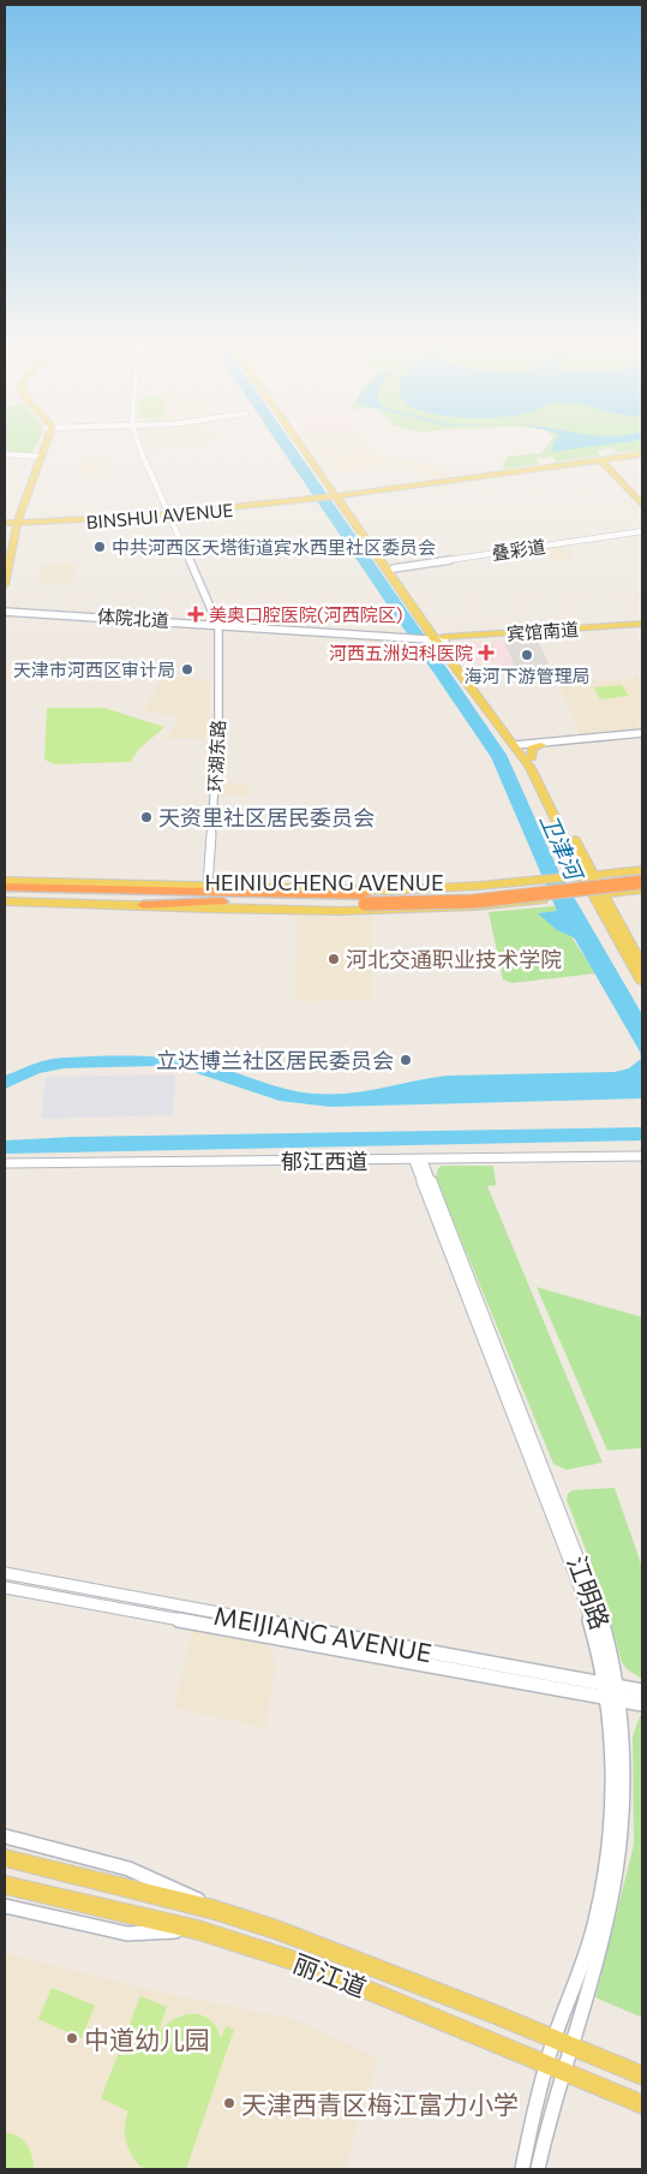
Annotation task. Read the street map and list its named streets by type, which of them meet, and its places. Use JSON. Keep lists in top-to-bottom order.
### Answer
{
  "streets": {
    "highway": ["HEINIUCHENG AVENUE"],
    "main road": ["BINSHUI AVENUE", "宾馆南道", "丽江道"],
    "street": [
      "叠彩道",
      "环湖东路",
      "郁江西道",
      "江明路",
      "MEIJIANG AVENUE"
    ]
  },
  "crossings": [
    ["环湖东路", "HEINIUCHENG AVENUE"],
    ["郁江西道", "江明路"],
    ["江明路", "MEIJIANG AVENUE"],
    ["江明路", "丽江道"]
  ],
  "water": ["卫津河"],
  "places": {
    "other": [
      "中共河西区天塔街道宾水西里社区委员会",
      "海河下游管理局",
      "天津市河西区审计局",
      "天资里社区居民委员会",
      "河北交通职业技术学院",
      "立达博兰社区居民委员会",
      "中道幼儿园",
      "天津西青区梅江富力小学"
    ],
    "health": ["美奥口腔医院(河西院区)", "河西五洲妇科医院"]
  }
}
